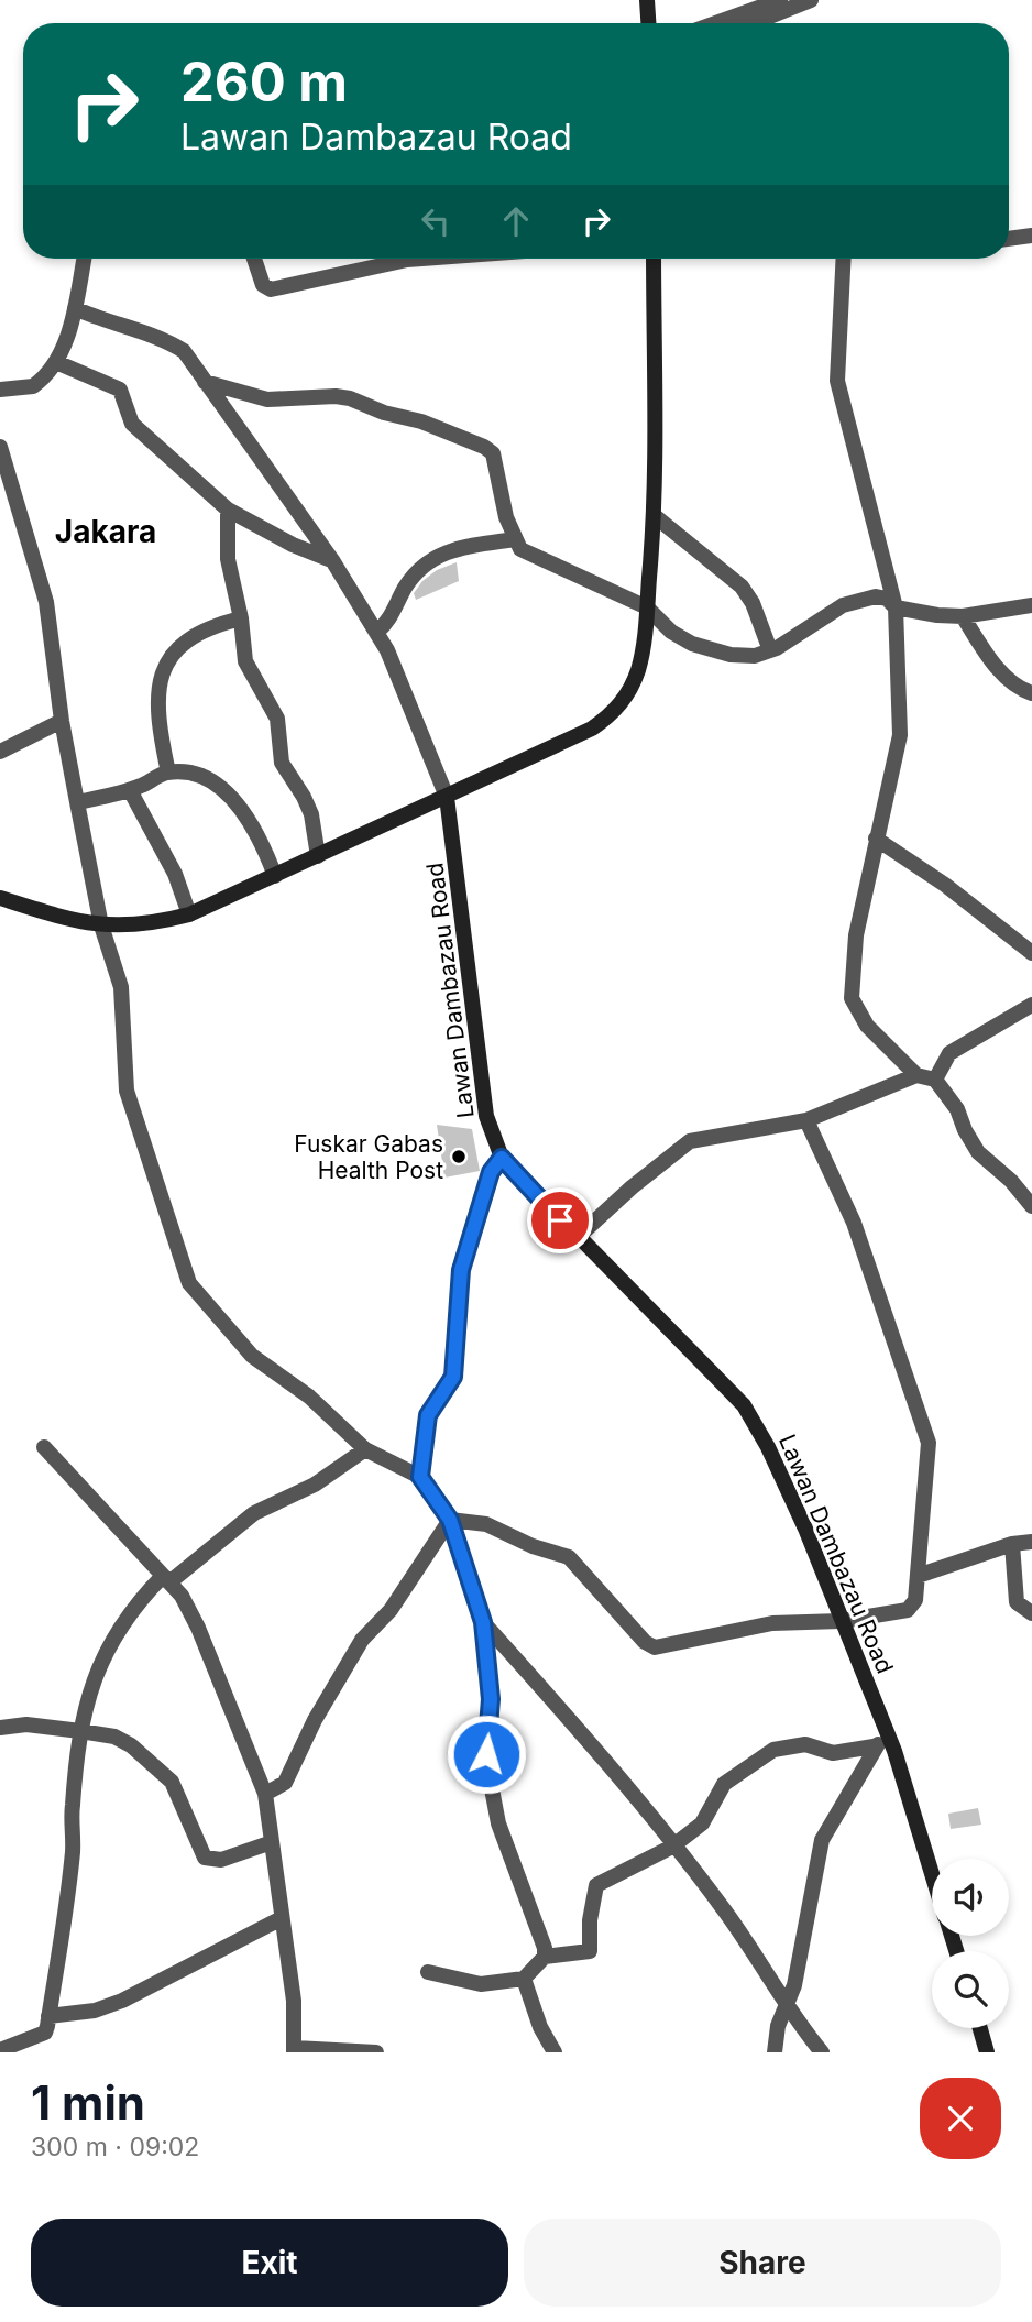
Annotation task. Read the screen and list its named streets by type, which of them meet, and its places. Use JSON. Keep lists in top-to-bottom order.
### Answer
{
  "streets": {
    "main road": ["Lawan Dambazau Road"]
  },
  "districts": ["Jakara"],
  "places": ["Fuskar Gabas Health Post"],
  "page": {
    "turn": ["260 m", "Lawan Dambazau Road"],
    "heading": ["1 min", "300 m · 09:02"],
    "buttons": ["Exit", "Share"]
  }
}
